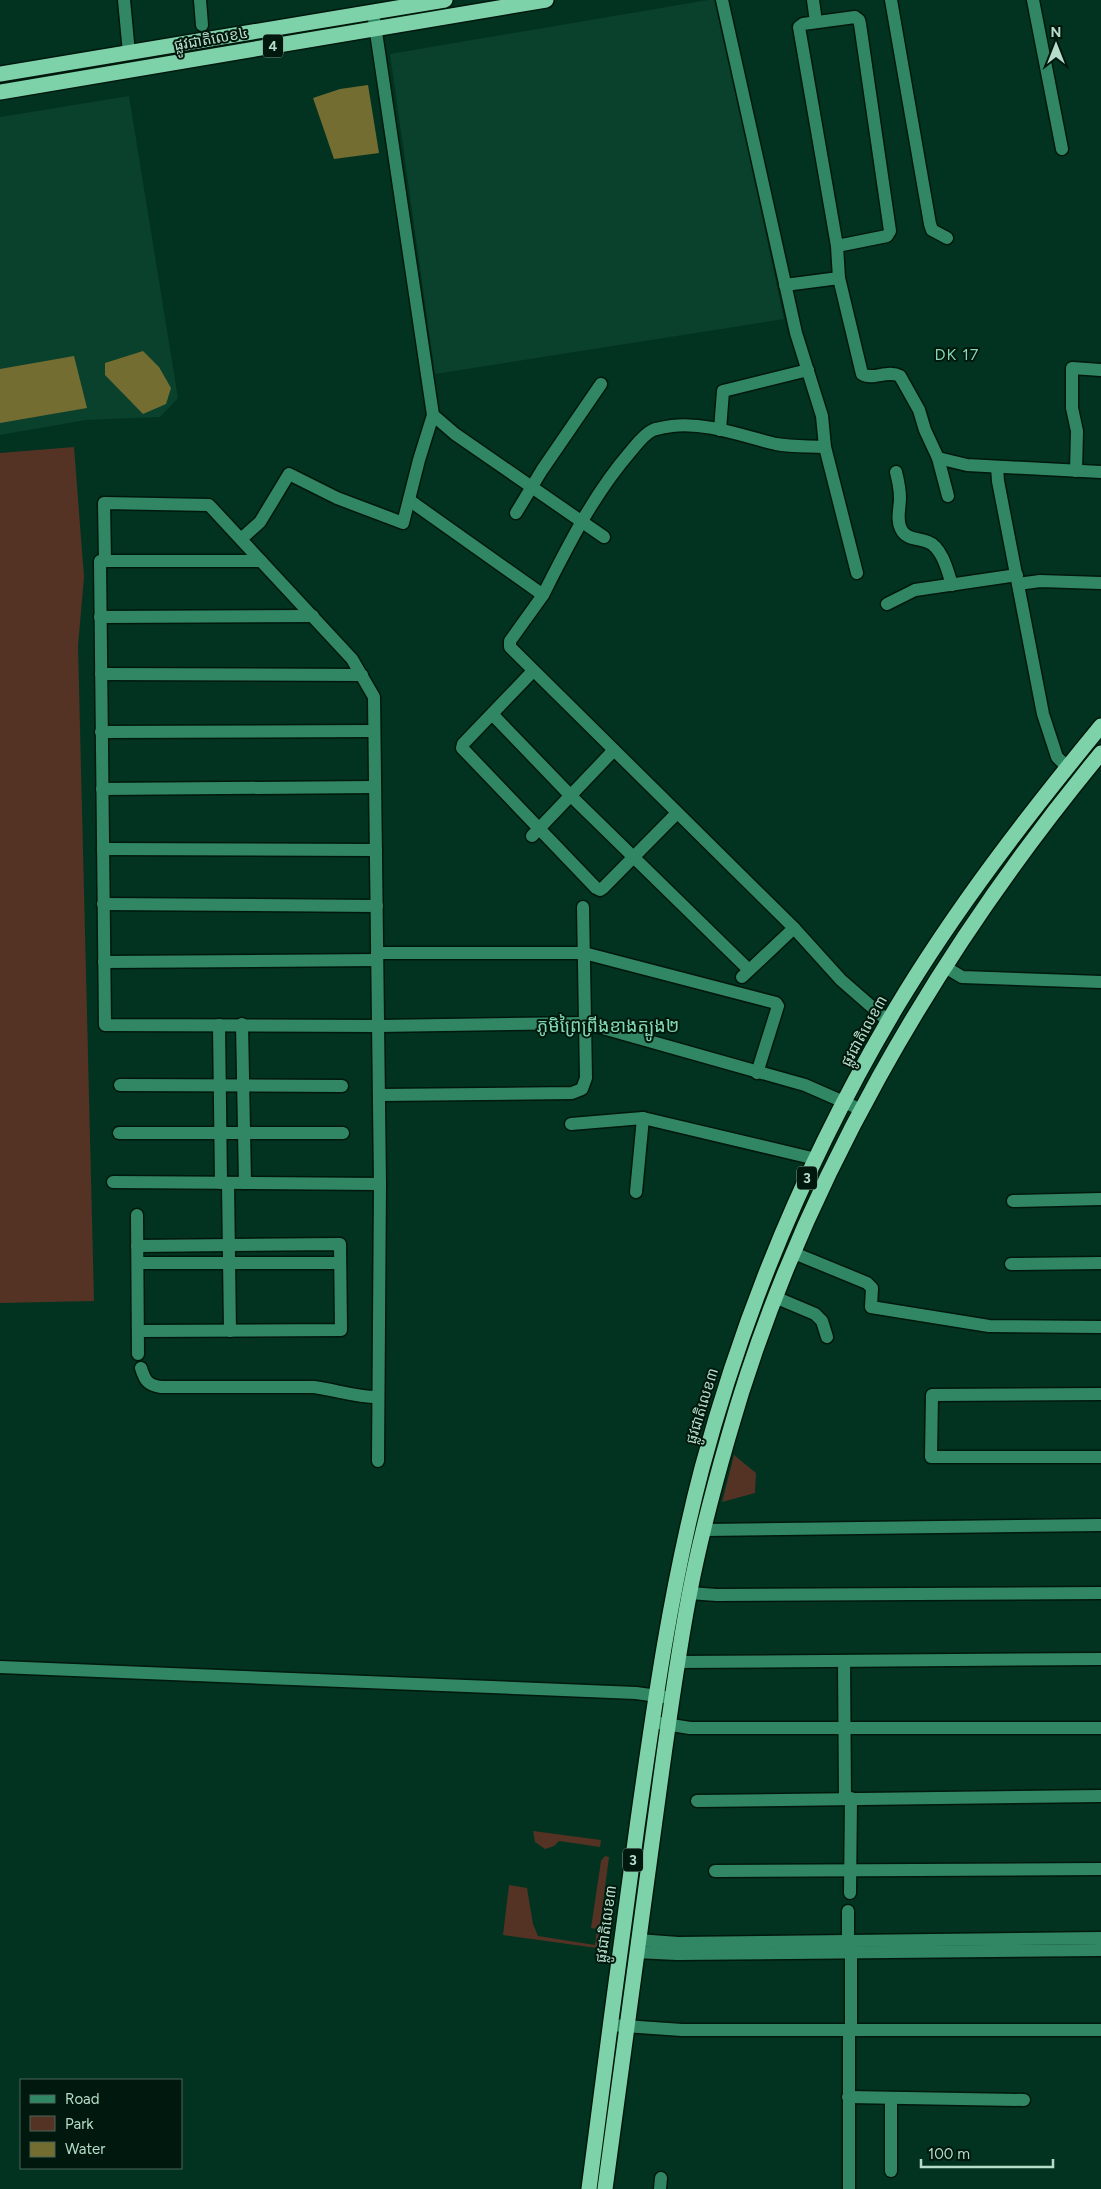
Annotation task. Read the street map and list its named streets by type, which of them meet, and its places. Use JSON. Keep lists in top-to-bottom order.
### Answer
{
  "streets": {
    "highway": [
      "ផ្លូវជាតិលេខ៤",
      "4",
      "ផ្លូវជាតិលេខ៣",
      "3"
    ]
  },
  "districts": ["DK 17", "ភូមិព្រៃព្រីងខាងត្បូង២"],
  "legend": ["Road", "Park", "Water"],
  "scale_bar": "100 m",
  "north": "top"
}
